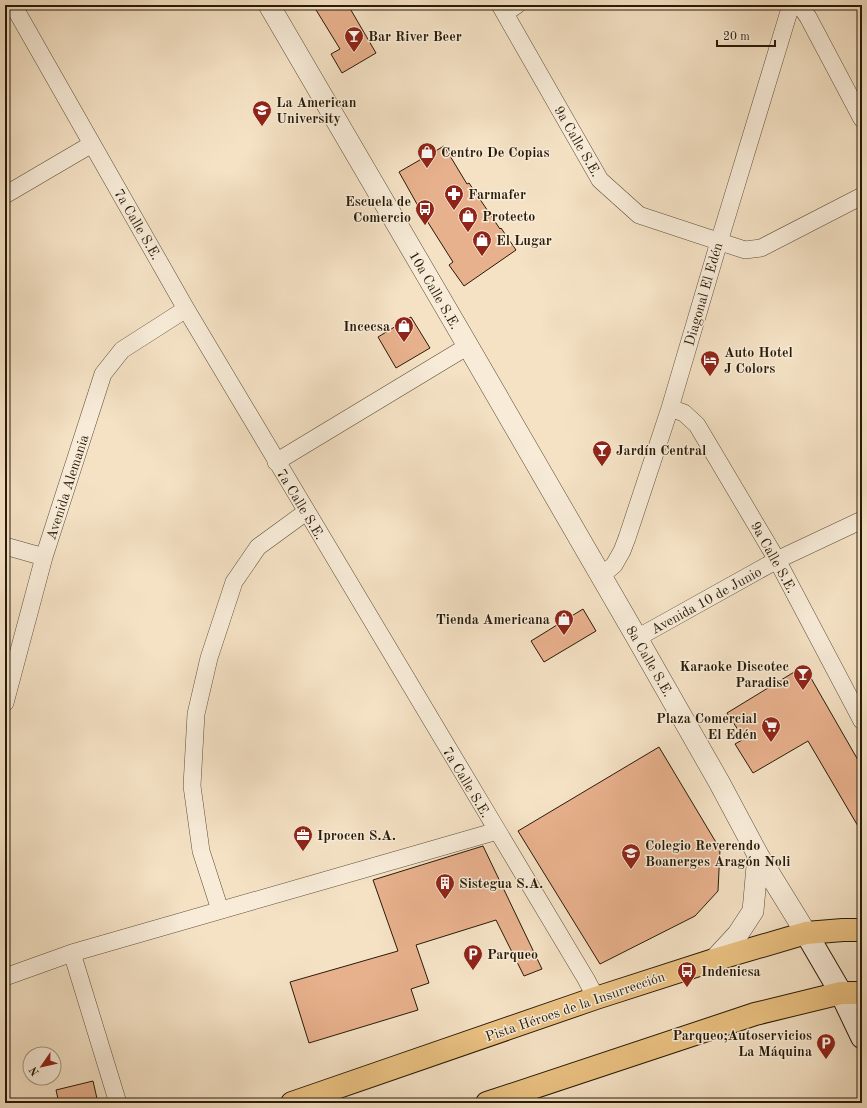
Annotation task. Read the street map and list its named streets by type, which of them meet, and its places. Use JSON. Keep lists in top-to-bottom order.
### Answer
{
  "streets": {
    "main road": ["Pista Héroes de la Insurrección"],
    "street": [
      "9a Calle S.E.",
      "7a Calle S.E.",
      "10a Calle S.E.",
      "Diagonal El Edén",
      "Avenida Alemania",
      "Avenida 10 de Junio",
      "8a Calle S.E."
    ]
  },
  "crossings": [
    ["9a Calle S.E.", "Diagonal El Edén"],
    ["9a Calle S.E.", "Avenida 10 de Junio"],
    ["7a Calle S.E.", "Avenida Alemania"],
    ["7a Calle S.E.", "Pista Héroes de la Insurrección"],
    ["10a Calle S.E.", "Diagonal El Edén"],
    ["10a Calle S.E.", "8a Calle S.E."],
    ["Diagonal El Edén", "8a Calle S.E."],
    ["Avenida 10 de Junio", "8a Calle S.E."],
    ["8a Calle S.E.", "Pista Héroes de la Insurrección"]
  ],
  "places": {
    "bar": ["Bar River Beer", "Jardín Central", "Karaoke Discotec Paradise"],
    "school or university": ["La American University", "Colegio Reverendo Boanerges Aragón Noli"],
    "shop": [
      "Centro De Copias",
      "Protecto",
      "El Lugar",
      "Incecsa",
      "Tienda Americana"
    ],
    "pharmacy": ["Farmafer"],
    "bus stop": ["Escuela de Comercio", "Indenicsa"],
    "hotel": ["Auto Hotel J Colors"],
    "supermarket": ["Plaza Comercial El Edén"],
    "office": ["Iprocen S.A."],
    "building": ["Sistegua S.A."],
    "parking": ["Parqueo", "Parqueo;Autoservicios La Máquina"]
  },
  "scale_bar": "20 m",
  "north": "bottom left"
}
